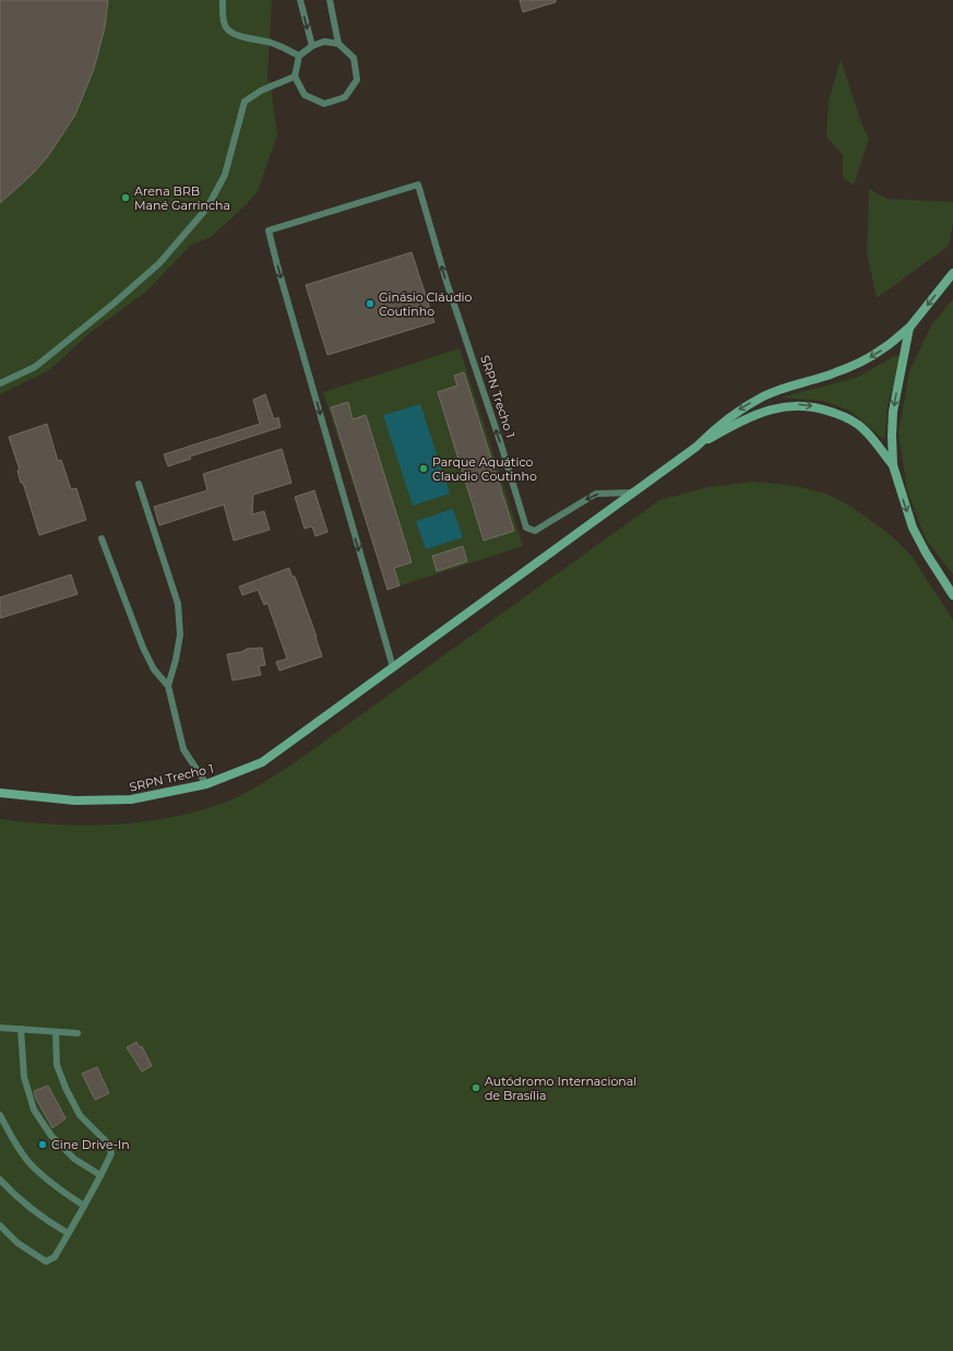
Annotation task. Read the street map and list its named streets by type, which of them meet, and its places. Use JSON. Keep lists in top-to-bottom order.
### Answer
{
  "streets": {
    "main road": ["SRPN Trecho 1"]
  },
  "places": [
    "Arena BRB Mané Garrincha",
    "Ginásio Cláudio Coutinho",
    "Parque Aquático Claudio Coutinho",
    "Autódromo Internacional de Brasília",
    "Cine Drive-In"
  ]
}
